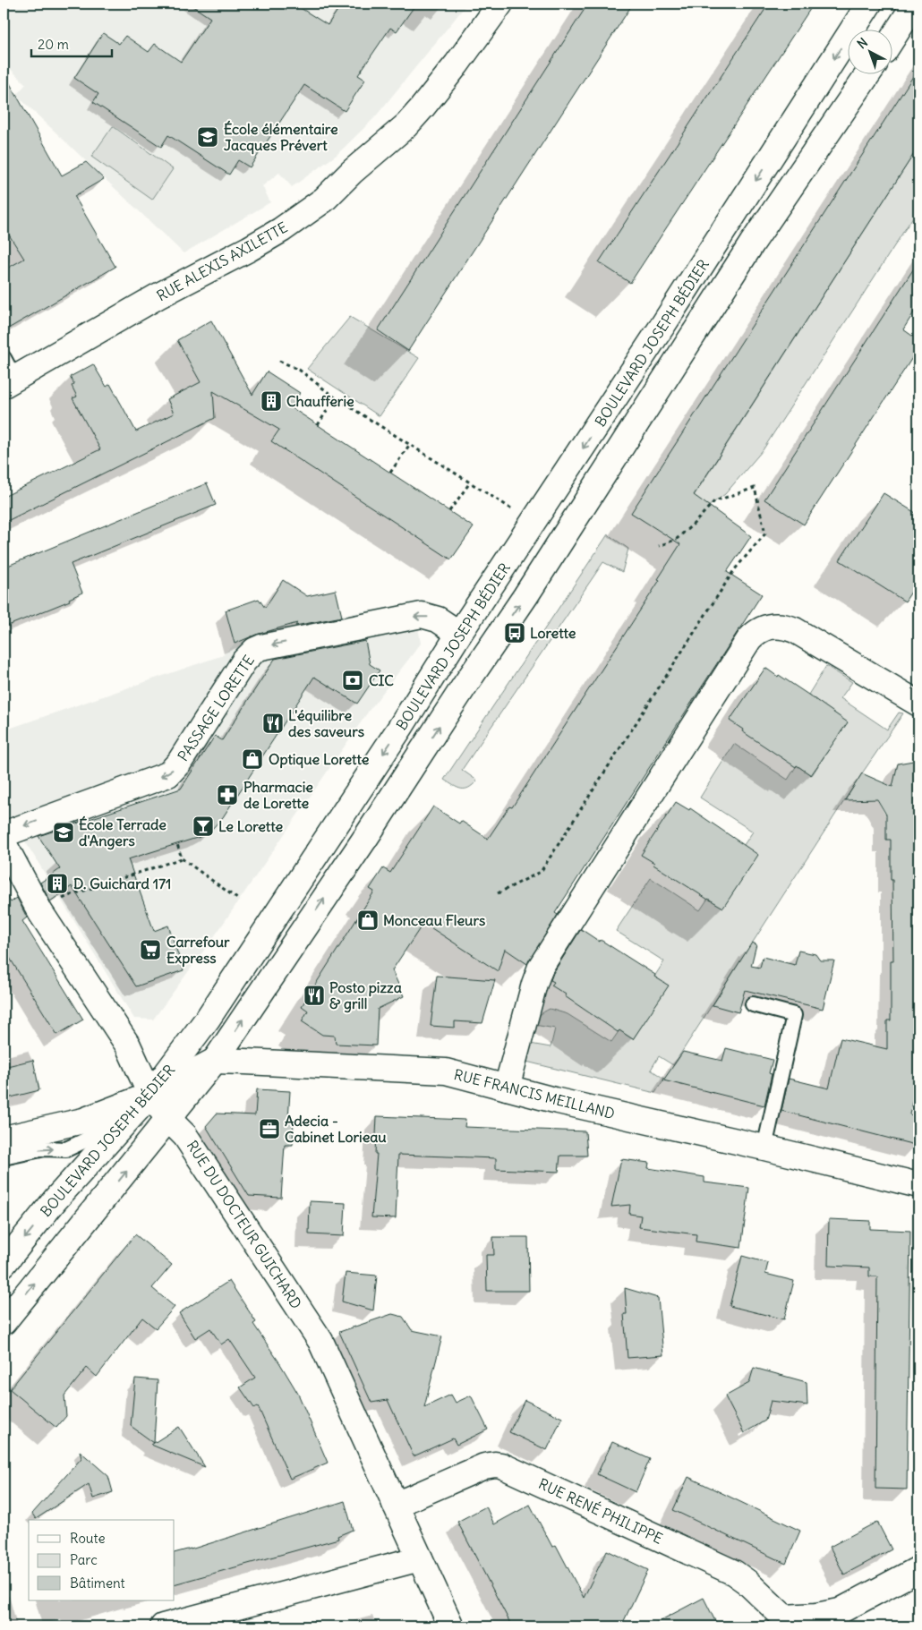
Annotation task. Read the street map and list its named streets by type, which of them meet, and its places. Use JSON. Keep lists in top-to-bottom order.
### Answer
{
  "streets": {
    "street": [
      "RUE ALEXIS AXILETTE",
      "BOULEVARD JOSEPH BÉDIER",
      "PASSAGE LORETTE",
      "RUE FRANCIS MEILLAND",
      "RUE DU DOCTEUR GUICHARD",
      "RUE RENÉ PHILIPPE"
    ]
  },
  "crossings": [
    ["BOULEVARD JOSEPH BÉDIER", "PASSAGE LORETTE"],
    ["BOULEVARD JOSEPH BÉDIER", "RUE FRANCIS MEILLAND"],
    ["BOULEVARD JOSEPH BÉDIER", "RUE DU DOCTEUR GUICHARD"],
    ["RUE DU DOCTEUR GUICHARD", "RUE RENÉ PHILIPPE"]
  ],
  "one_way": ["PASSAGE LORETTE"],
  "places": {
    "school or university": ["École élémentaire Jacques Prévert", "École Terrade d'Angers"],
    "building": ["Chaufferie", "D. Guichard 171"],
    "bus stop": ["Lorette"],
    "bank": ["CIC"],
    "restaurant": ["L'équilibre des saveurs", "Posto pizza & grill"],
    "shop": ["Optique Lorette", "Monceau Fleurs"],
    "pharmacy": ["Pharmacie de Lorette"],
    "bar": ["Le Lorette"],
    "supermarket": ["Carrefour Express"],
    "office": ["Adecia - Cabinet Lorieau"]
  },
  "legend": ["Route", "Parc", "Bâtiment"],
  "scale_bar": "20 m",
  "north": "top left"
}
